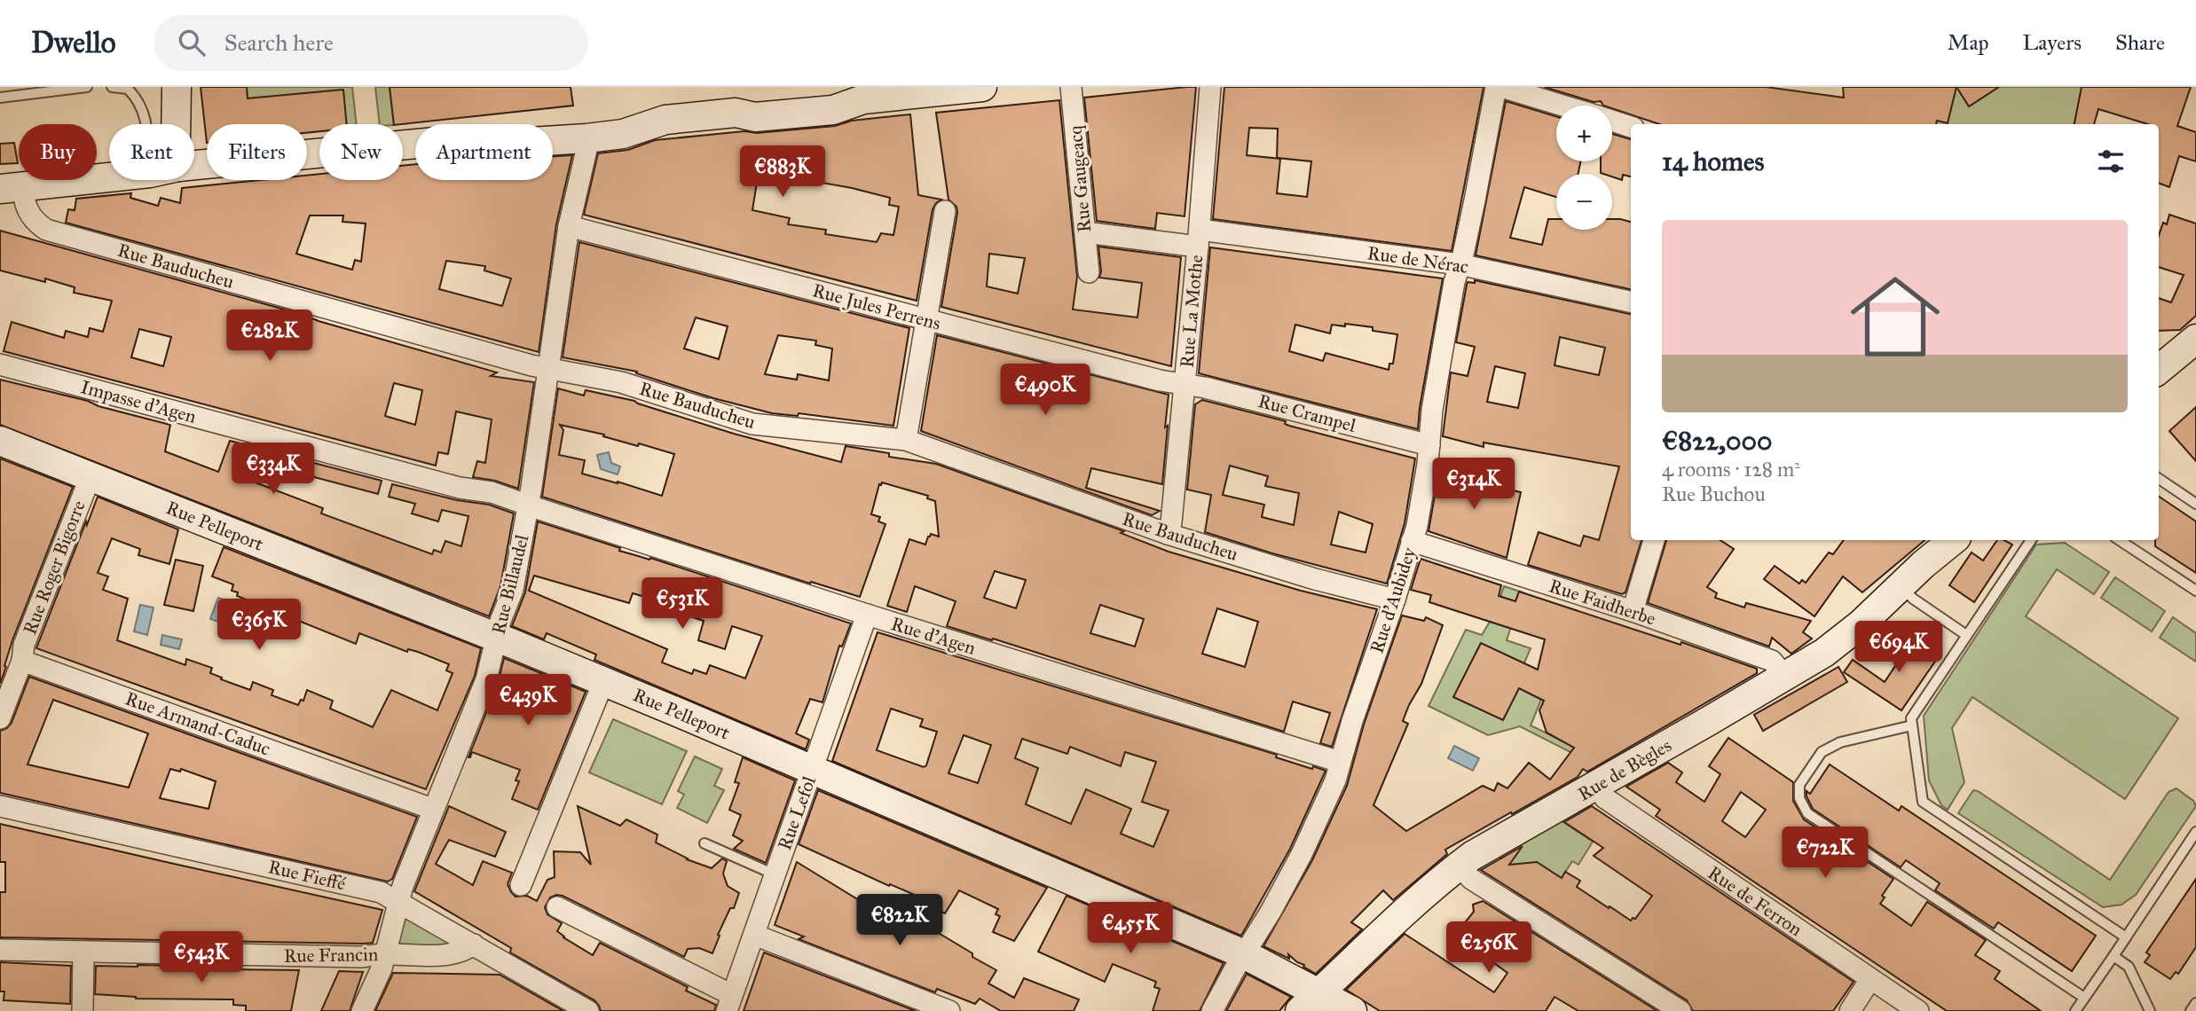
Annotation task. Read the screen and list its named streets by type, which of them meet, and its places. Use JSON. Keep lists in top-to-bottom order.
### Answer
{
  "streets": {
    "street": [
      "Rue Gaugeacq",
      "Rue de Nérac",
      "Rue Bauducheu",
      "Rue Jules Perrens",
      "Rue La Mothe",
      "Impasse d'Agen",
      "Rue Crampel",
      "Rue Pelleport",
      "Rue Roger Bigorre",
      "Rue Billaudel",
      "Rue d'Aubidey",
      "Rue Faidherbe",
      "Rue d'Agen",
      "Rue Armand-Caduc",
      "Rue de Bègles",
      "Rue Lefol",
      "Rue Fieffé",
      "Rue de Ferron",
      "Rue Francin"
    ]
  },
  "crossings": [
    ["Rue Gaugeacq", "Rue de Nérac"],
    ["Rue de Nérac", "Rue La Mothe"],
    ["Rue de Nérac", "Rue d'Aubidey"],
    ["Rue Bauducheu", "Rue La Mothe"],
    ["Rue Bauducheu", "Rue Billaudel"],
    ["Rue Bauducheu", "Rue d'Aubidey"],
    ["Rue Jules Perrens", "Rue La Mothe"],
    ["Rue Jules Perrens", "Rue Crampel"],
    ["Rue Jules Perrens", "Rue Billaudel"],
    ["Rue La Mothe", "Rue Crampel"],
    ["Impasse d'Agen", "Rue Billaudel"],
    ["Impasse d'Agen", "Rue d'Agen"],
    ["Rue Crampel", "Rue d'Aubidey"],
    ["Rue Pelleport", "Rue Roger Bigorre"],
    ["Rue Pelleport", "Rue Billaudel"],
    ["Rue Pelleport", "Rue d'Aubidey"],
    ["Rue Pelleport", "Rue de Bègles"],
    ["Rue Pelleport", "Rue Lefol"],
    ["Rue Roger Bigorre", "Rue Armand-Caduc"],
    ["Rue Billaudel", "Rue d'Agen"],
    ["Rue Billaudel", "Rue Armand-Caduc"],
    ["Rue Billaudel", "Rue Fieffé"],
    ["Rue Billaudel", "Rue Francin"],
    ["Rue d'Aubidey", "Rue Faidherbe"],
    ["Rue d'Aubidey", "Rue d'Agen"],
    ["Rue Faidherbe", "Rue de Bègles"],
    ["Rue d'Agen", "Rue Lefol"],
    ["Rue de Bègles", "Rue de Ferron"],
    ["Rue Fieffé", "Rue Francin"]
  ],
  "page": {
    "header": "Dwello",
    "search": "Search here",
    "nav": ["Map", "Layers", "Share"],
    "map_buttons": ["+", "−"],
    "chip": [
      "Buy",
      "Rent",
      "Filters",
      "New",
      "Apartment"
    ],
    "heading": "14 homes",
    "price": [
      "€883K",
      "€282K",
      "€490K",
      "€334K",
      "€314K",
      "€531K",
      "€365K",
      "€694K",
      "€439K",
      "€722K",
      "€822K",
      "€455K",
      "€256K",
      "€543K"
    ],
    "list": [
      {
        "name": "€822,000",
        "note": "4 rooms · 128 m² · Rue Buchou"
      }
    ]
  }
}
